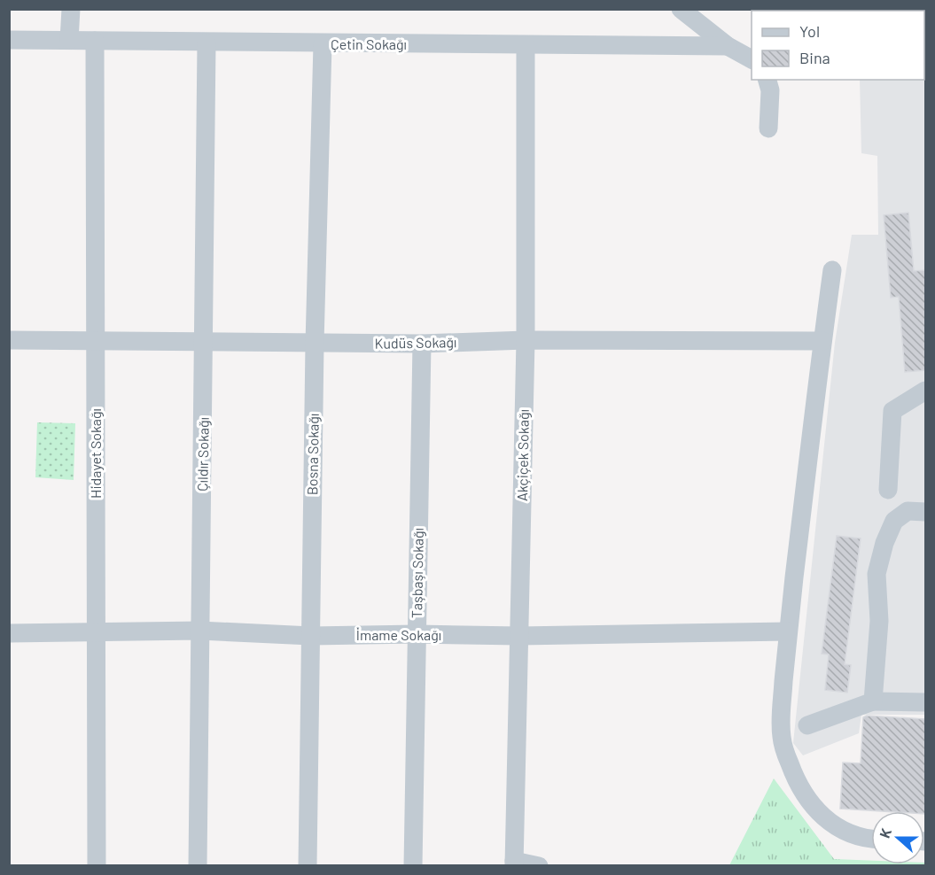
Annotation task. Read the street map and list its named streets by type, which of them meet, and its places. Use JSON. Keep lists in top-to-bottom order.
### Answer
{
  "streets": {
    "street": [
      "Çetin Sokağı",
      "Kudüs Sokağı",
      "Hidayet Sokağı",
      "Çıldır Sokağı",
      "Bosna Sokağı",
      "Akçiçek Sokağı",
      "Taşbaşı Sokağı",
      "İmame Sokağı"
    ]
  },
  "crossings": [
    ["Çetin Sokağı", "Hidayet Sokağı"],
    ["Çetin Sokağı", "Çıldır Sokağı"],
    ["Çetin Sokağı", "Bosna Sokağı"],
    ["Çetin Sokağı", "Akçiçek Sokağı"],
    ["Kudüs Sokağı", "Hidayet Sokağı"],
    ["Kudüs Sokağı", "Çıldır Sokağı"],
    ["Kudüs Sokağı", "Bosna Sokağı"],
    ["Kudüs Sokağı", "Akçiçek Sokağı"],
    ["Kudüs Sokağı", "Taşbaşı Sokağı"],
    ["Hidayet Sokağı", "İmame Sokağı"],
    ["Çıldır Sokağı", "İmame Sokağı"],
    ["Bosna Sokağı", "İmame Sokağı"],
    ["Akçiçek Sokağı", "İmame Sokağı"],
    ["Taşbaşı Sokağı", "İmame Sokağı"]
  ],
  "legend": ["Yol", "Bina"],
  "north": "left"
}
